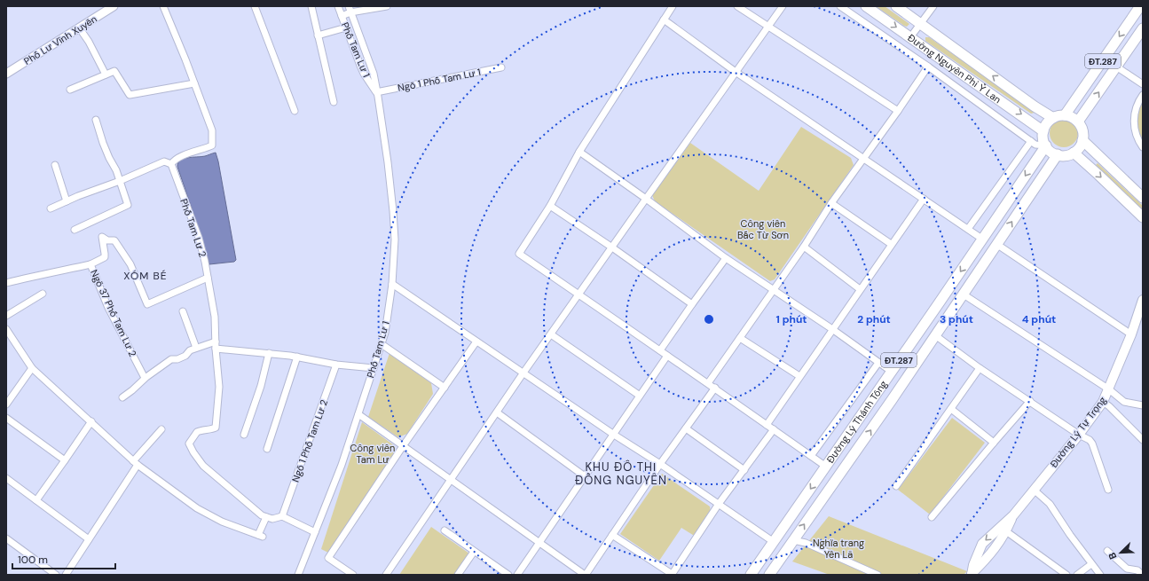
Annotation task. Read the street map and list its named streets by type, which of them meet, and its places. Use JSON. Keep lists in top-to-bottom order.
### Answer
{
  "streets": {
    "main road": [
      "ĐT.287",
      "Đường Nguyên Phi Ỷ Lan",
      "Đường Lý Thánh Tông",
      "Đường Lý Tự Trọng"
    ],
    "street": [
      "Phố Lư Vĩnh Xuyên",
      "Phố Tam Lư 1",
      "Ngõ 1 Phố Tam Lư 1",
      "Phố Tam Lư 2",
      "Ngõ 37 Phố Tam Lư 2",
      "Ngõ 1 Phố Tam Lư 2"
    ]
  },
  "crossings": [
    ["Phố Tam Lư 1", "Ngõ 1 Phố Tam Lư 1"],
    ["ĐT.287", "Đường Nguyên Phi Ỷ Lan"],
    ["ĐT.287", "Đường Lý Thánh Tông"],
    ["Đường Nguyên Phi Ỷ Lan", "Đường Lý Thánh Tông"],
    ["Phố Tam Lư 2", "Ngõ 37 Phố Tam Lư 2"]
  ],
  "districts": ["XÓM BÉ", "KHU ĐÔ THỊ ĐỒNG NGUYÊN"],
  "parks": ["Công viên Bắc Từ Sơn", "Công viên Tam Lư", "Nghĩa trang Yên Lã"],
  "scale_bar": "100 m",
  "north": "bottom left",
  "rings": [
    "1 phút",
    "2 phút",
    "3 phút",
    "4 phút"
  ]
}
